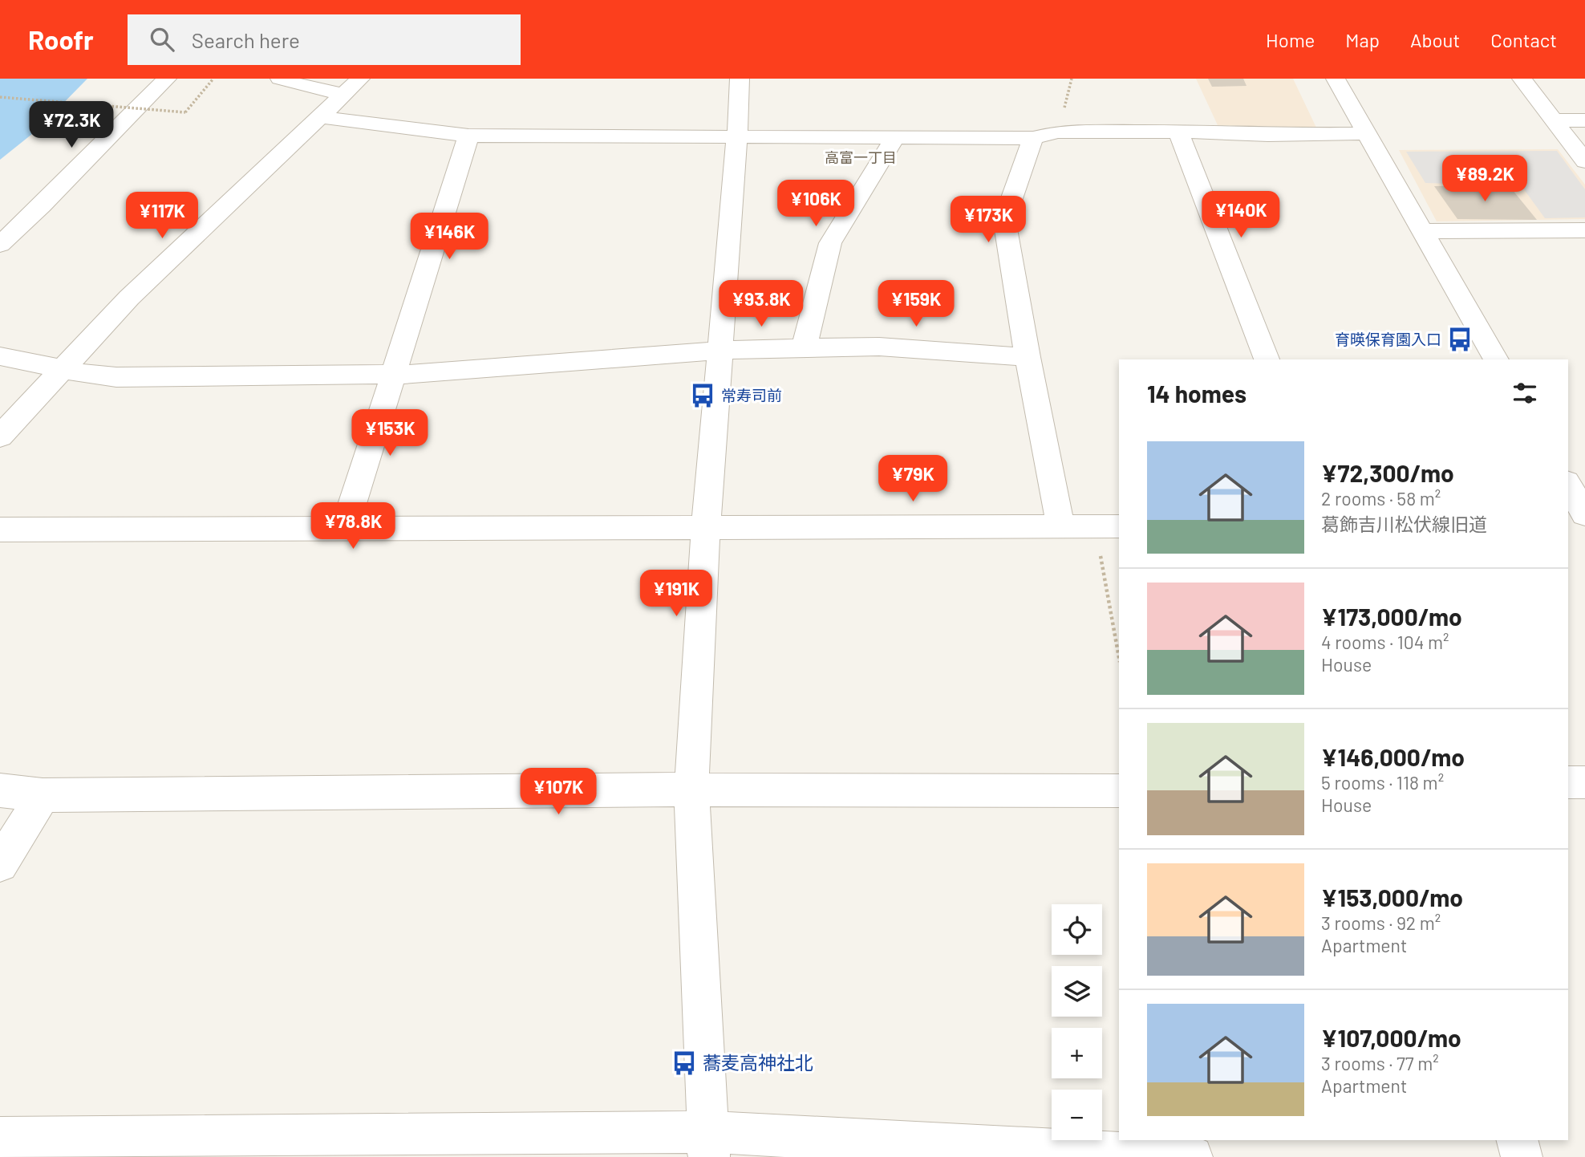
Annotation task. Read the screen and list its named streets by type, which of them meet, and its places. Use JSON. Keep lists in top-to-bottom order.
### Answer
{
  "districts": ["高富一丁目"],
  "places": {
    "bus stop": ["育暎保育園入口", "常寿司前", "蕎麦高神社北"]
  },
  "page": {
    "header": "Roofr",
    "search": "Search here",
    "nav": [
      "Home",
      "Map",
      "About",
      "Contact"
    ],
    "price": [
      "¥72.3K",
      "¥89.2K",
      "¥106K",
      "¥140K",
      "¥117K",
      "¥173K",
      "¥146K",
      "¥93.8K",
      "¥159K",
      "¥153K",
      "¥79K",
      "¥78.8K",
      "¥191K",
      "¥107K"
    ],
    "heading": "14 homes",
    "list": [
      {
        "name": "¥72,300/mo",
        "note": "2 rooms · 58 m² · 葛飾吉川松伏線旧道"
      },
      {
        "name": "¥173,000/mo",
        "note": "4 rooms · 104 m² · House"
      },
      {
        "name": "¥146,000/mo",
        "note": "5 rooms · 118 m² · House"
      },
      {
        "name": "¥153,000/mo",
        "note": "3 rooms · 92 m² · Apartment"
      },
      {
        "name": "¥107,000/mo",
        "note": "3 rooms · 77 m² · Apartment"
      }
    ],
    "map_buttons": ["+", "−"]
  }
}
